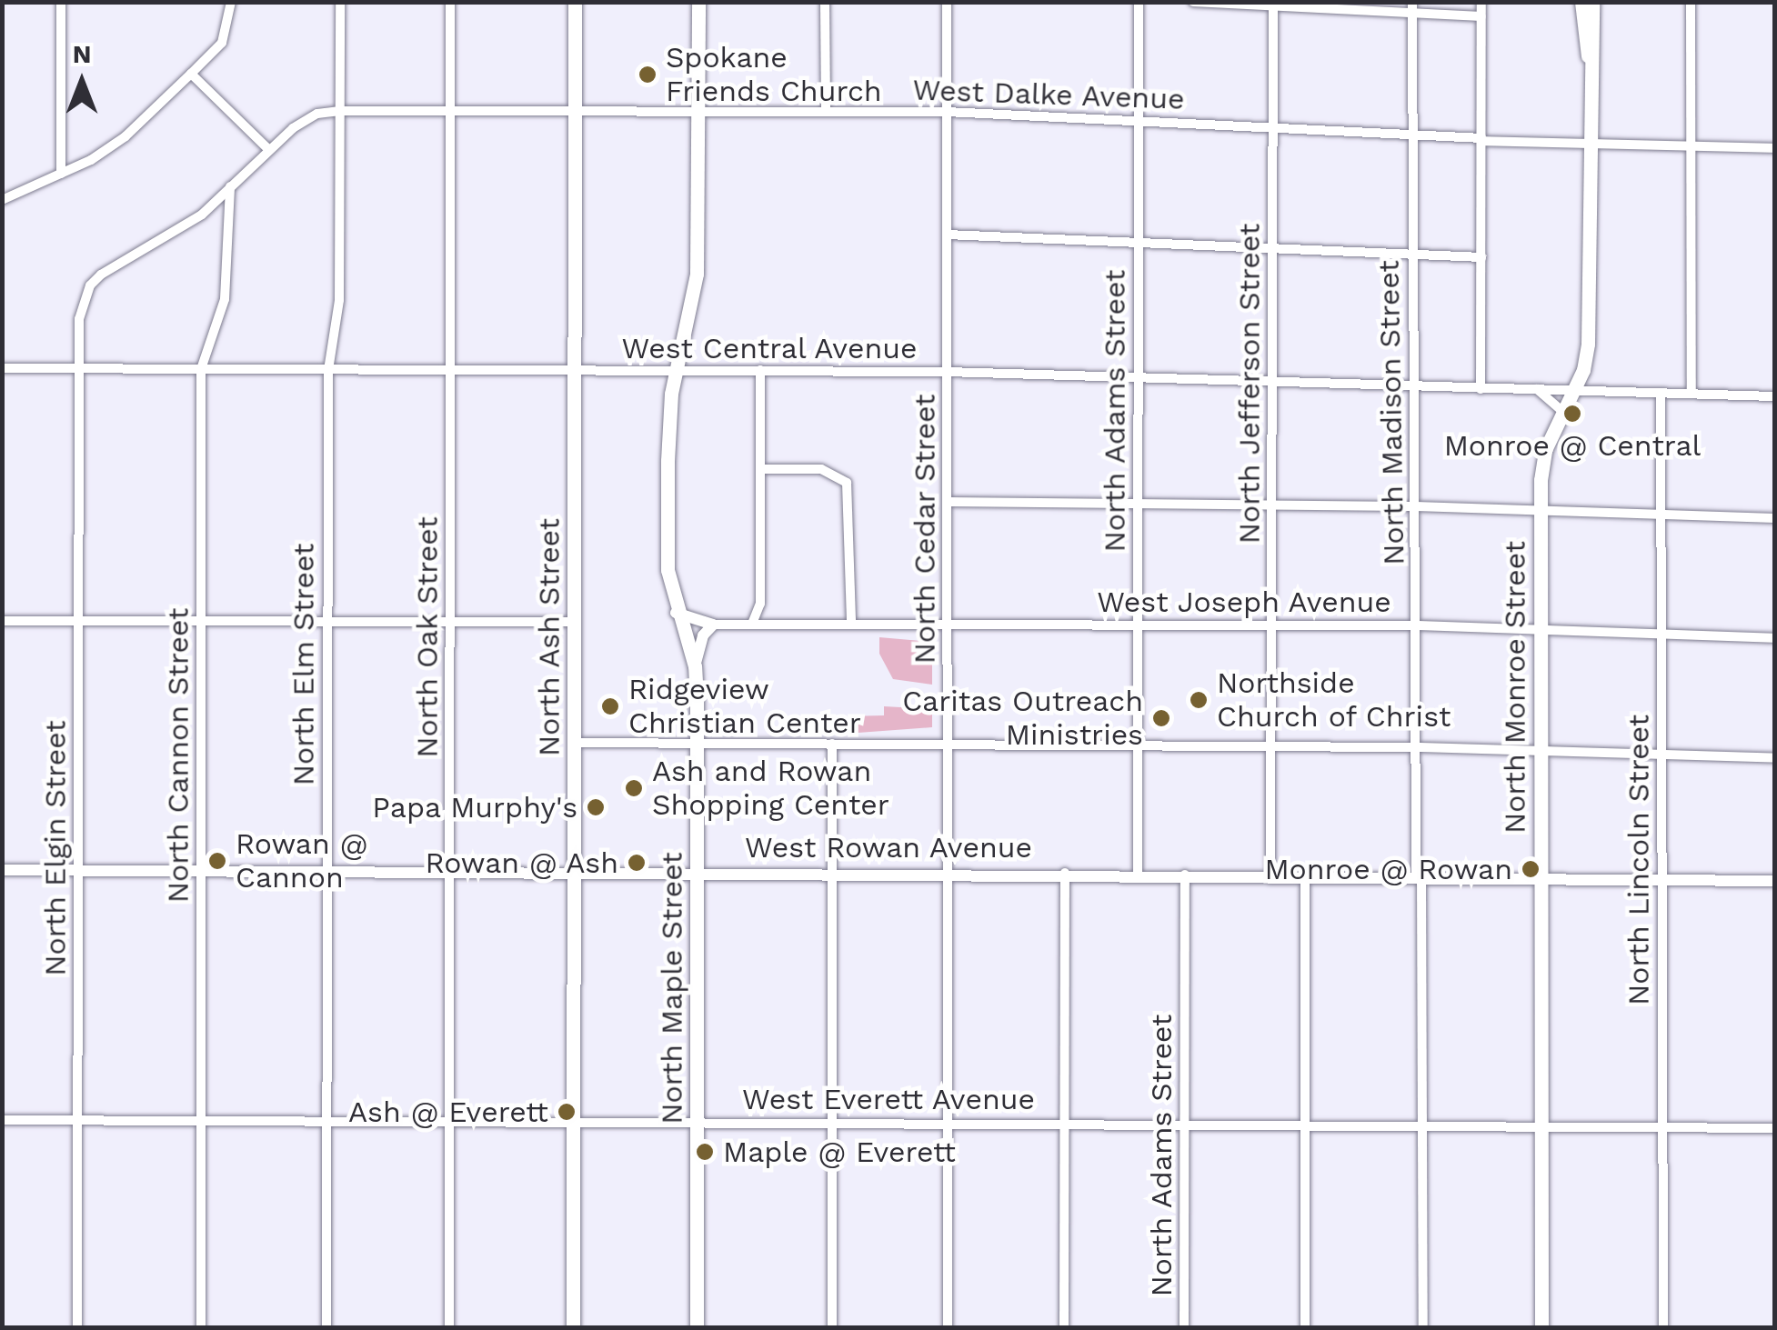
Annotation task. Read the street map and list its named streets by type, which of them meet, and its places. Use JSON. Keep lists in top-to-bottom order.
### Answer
{
  "streets": {
    "main road": ["North Ash Street", "North Monroe Street", "North Maple Street"],
    "street": [
      "West Dalke Avenue",
      "West Central Avenue",
      "North Jefferson Street",
      "North Adams Street",
      "North Madison Street",
      "North Cedar Street",
      "West Joseph Avenue",
      "North Oak Street",
      "North Elm Street",
      "North Cannon Street",
      "West Rowan Avenue",
      "North Elgin Street",
      "North Lincoln Street",
      "West Everett Avenue"
    ]
  },
  "crossings": [
    ["West Dalke Avenue", "North Jefferson Street"],
    ["West Dalke Avenue", "North Adams Street"],
    ["West Dalke Avenue", "North Madison Street"],
    ["West Dalke Avenue", "North Cedar Street"],
    ["West Dalke Avenue", "North Oak Street"],
    ["West Dalke Avenue", "North Ash Street"],
    ["West Dalke Avenue", "North Elm Street"],
    ["West Dalke Avenue", "North Monroe Street"],
    ["West Dalke Avenue", "North Maple Street"],
    ["West Central Avenue", "North Jefferson Street"],
    ["West Central Avenue", "North Adams Street"],
    ["West Central Avenue", "North Madison Street"],
    ["West Central Avenue", "North Cedar Street"],
    ["West Central Avenue", "North Oak Street"],
    ["West Central Avenue", "North Ash Street"],
    ["West Central Avenue", "North Elm Street"],
    ["West Central Avenue", "North Monroe Street"],
    ["West Central Avenue", "North Cannon Street"],
    ["West Central Avenue", "North Elgin Street"],
    ["West Central Avenue", "North Lincoln Street"],
    ["West Central Avenue", "North Maple Street"],
    ["North Jefferson Street", "West Joseph Avenue"],
    ["North Jefferson Street", "West Rowan Avenue"],
    ["North Adams Street", "West Joseph Avenue"],
    ["North Adams Street", "West Rowan Avenue"],
    ["North Adams Street", "West Everett Avenue"],
    ["North Madison Street", "West Joseph Avenue"],
    ["North Madison Street", "West Rowan Avenue"],
    ["North Madison Street", "West Everett Avenue"],
    ["North Cedar Street", "West Joseph Avenue"],
    ["North Cedar Street", "West Rowan Avenue"],
    ["North Cedar Street", "West Everett Avenue"],
    ["West Joseph Avenue", "North Monroe Street"],
    ["West Joseph Avenue", "North Lincoln Street"],
    ["North Oak Street", "West Rowan Avenue"],
    ["North Oak Street", "West Everett Avenue"],
    ["North Ash Street", "West Rowan Avenue"],
    ["North Ash Street", "West Everett Avenue"],
    ["North Elm Street", "West Rowan Avenue"],
    ["North Elm Street", "West Everett Avenue"],
    ["North Monroe Street", "West Rowan Avenue"],
    ["North Monroe Street", "West Everett Avenue"],
    ["North Cannon Street", "West Rowan Avenue"],
    ["North Cannon Street", "North Elgin Street"],
    ["North Cannon Street", "West Everett Avenue"],
    ["West Rowan Avenue", "North Elgin Street"],
    ["West Rowan Avenue", "North Lincoln Street"],
    ["West Rowan Avenue", "North Maple Street"],
    ["North Elgin Street", "West Everett Avenue"],
    ["North Lincoln Street", "West Everett Avenue"],
    ["North Maple Street", "West Everett Avenue"]
  ],
  "places": [
    "Spokane Friends Church",
    "Monroe @ Central",
    "Northside Church of Christ",
    "Ridgeview Christian Center",
    "Caritas Outreach Ministries",
    "Ash and Rowan Shopping Center",
    "Papa Murphy's",
    "Rowan @ Cannon",
    "Rowan @ Ash",
    "Monroe @ Rowan",
    "Ash @ Everett",
    "Maple @ Everett"
  ],
  "north": "top"
}
